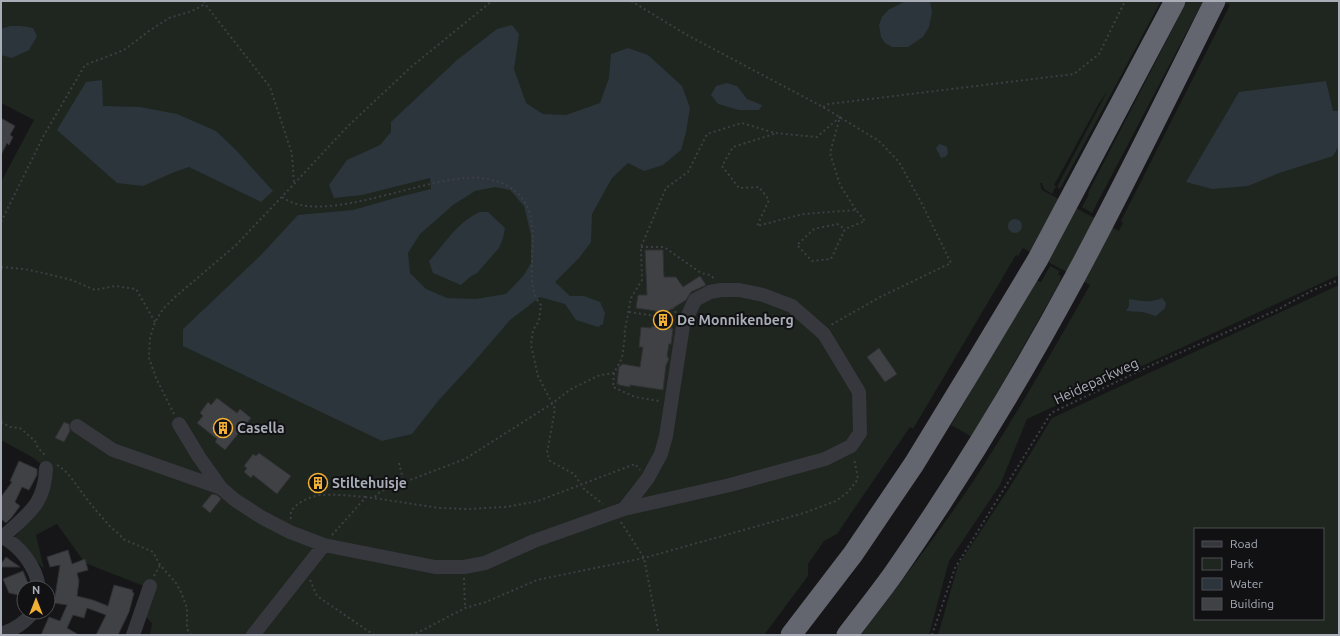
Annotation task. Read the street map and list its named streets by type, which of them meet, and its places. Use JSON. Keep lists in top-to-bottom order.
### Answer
{
  "streets": {
    "path": ["Heideparkweg"]
  },
  "places": {
    "building": ["De Monnikenberg", "Casella", "Stiltehuisje"]
  },
  "legend": [
    "Road",
    "Park",
    "Water",
    "Building"
  ],
  "north": "top"
}
